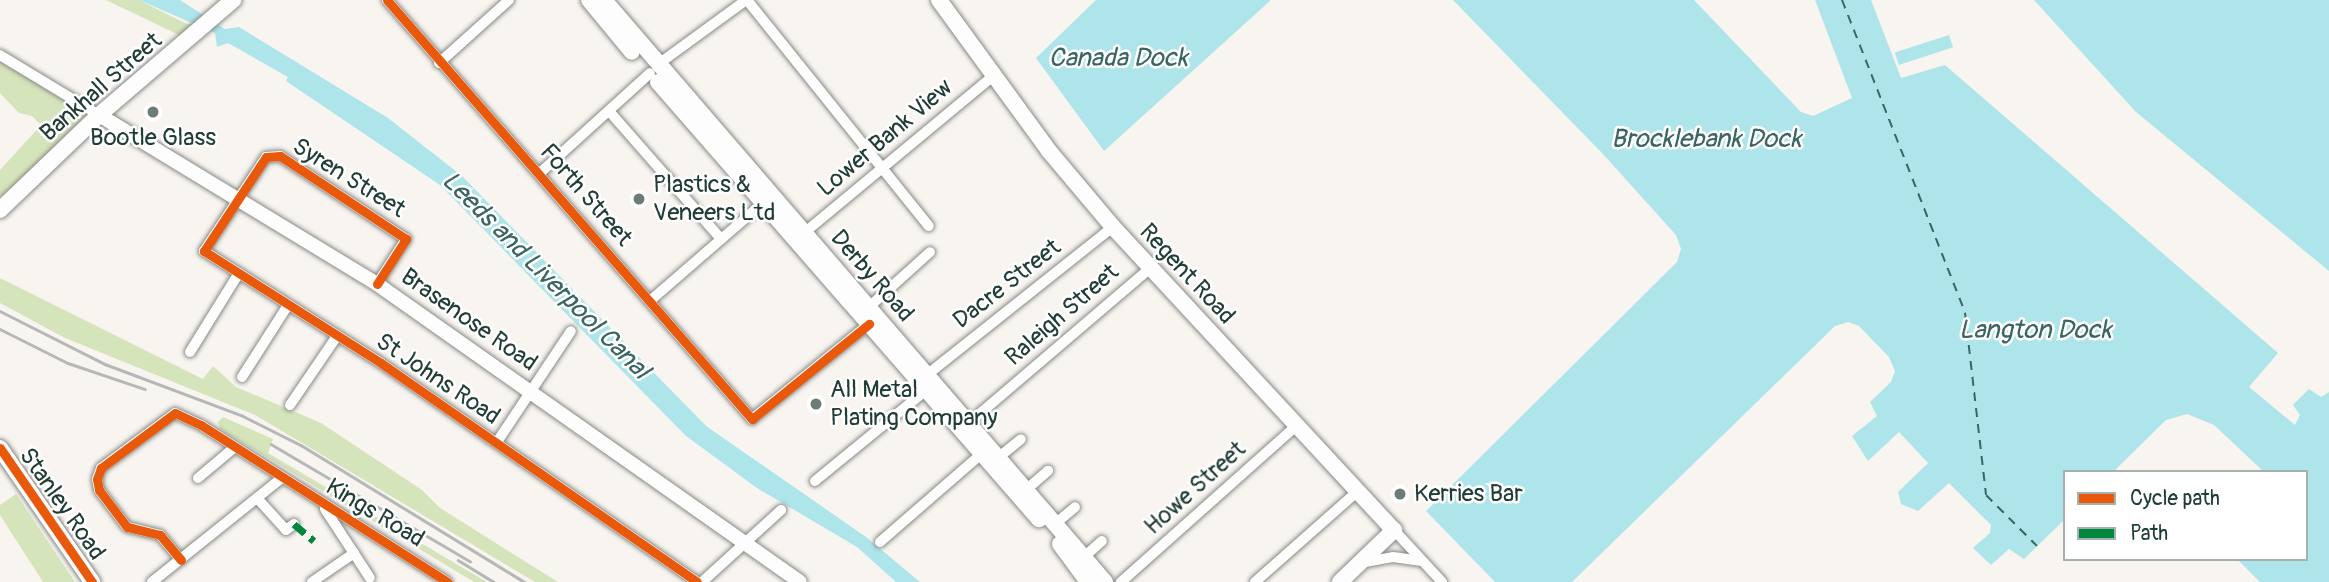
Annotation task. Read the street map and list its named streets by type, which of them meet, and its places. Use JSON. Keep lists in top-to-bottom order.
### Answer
{
  "streets": {
    "main road": [
      "Bankhall Street",
      "Regent Road",
      "Derby Road",
      "Brasenose Road",
      "Stanley Road"
    ],
    "street": [
      "Lower Bank View",
      "Syren Street",
      "Forth Street",
      "Dacre Street",
      "Raleigh Street",
      "St Johns Road",
      "Howe Street",
      "Kings Road"
    ]
  },
  "crossings": [
    ["Bankhall Street", "Brasenose Road"],
    ["Lower Bank View", "Regent Road"],
    ["Lower Bank View", "Derby Road"],
    ["Syren Street", "Brasenose Road"],
    ["Syren Street", "St Johns Road"],
    ["Forth Street", "Derby Road"],
    ["Regent Road", "Dacre Street"],
    ["Regent Road", "Raleigh Street"],
    ["Regent Road", "Howe Street"],
    ["Derby Road", "Dacre Street"],
    ["Derby Road", "Raleigh Street"],
    ["Brasenose Road", "St Johns Road"]
  ],
  "water": [
    "Canada Dock",
    "Brocklebank Dock",
    "Leeds and Liverpool Canal",
    "Langton Dock"
  ],
  "places": [
    "Bootle Glass",
    "Plastics & Veneers Ltd",
    "All Metal Plating Company",
    "Kerries Bar"
  ],
  "legend": ["Cycle path", "Path"]
}
